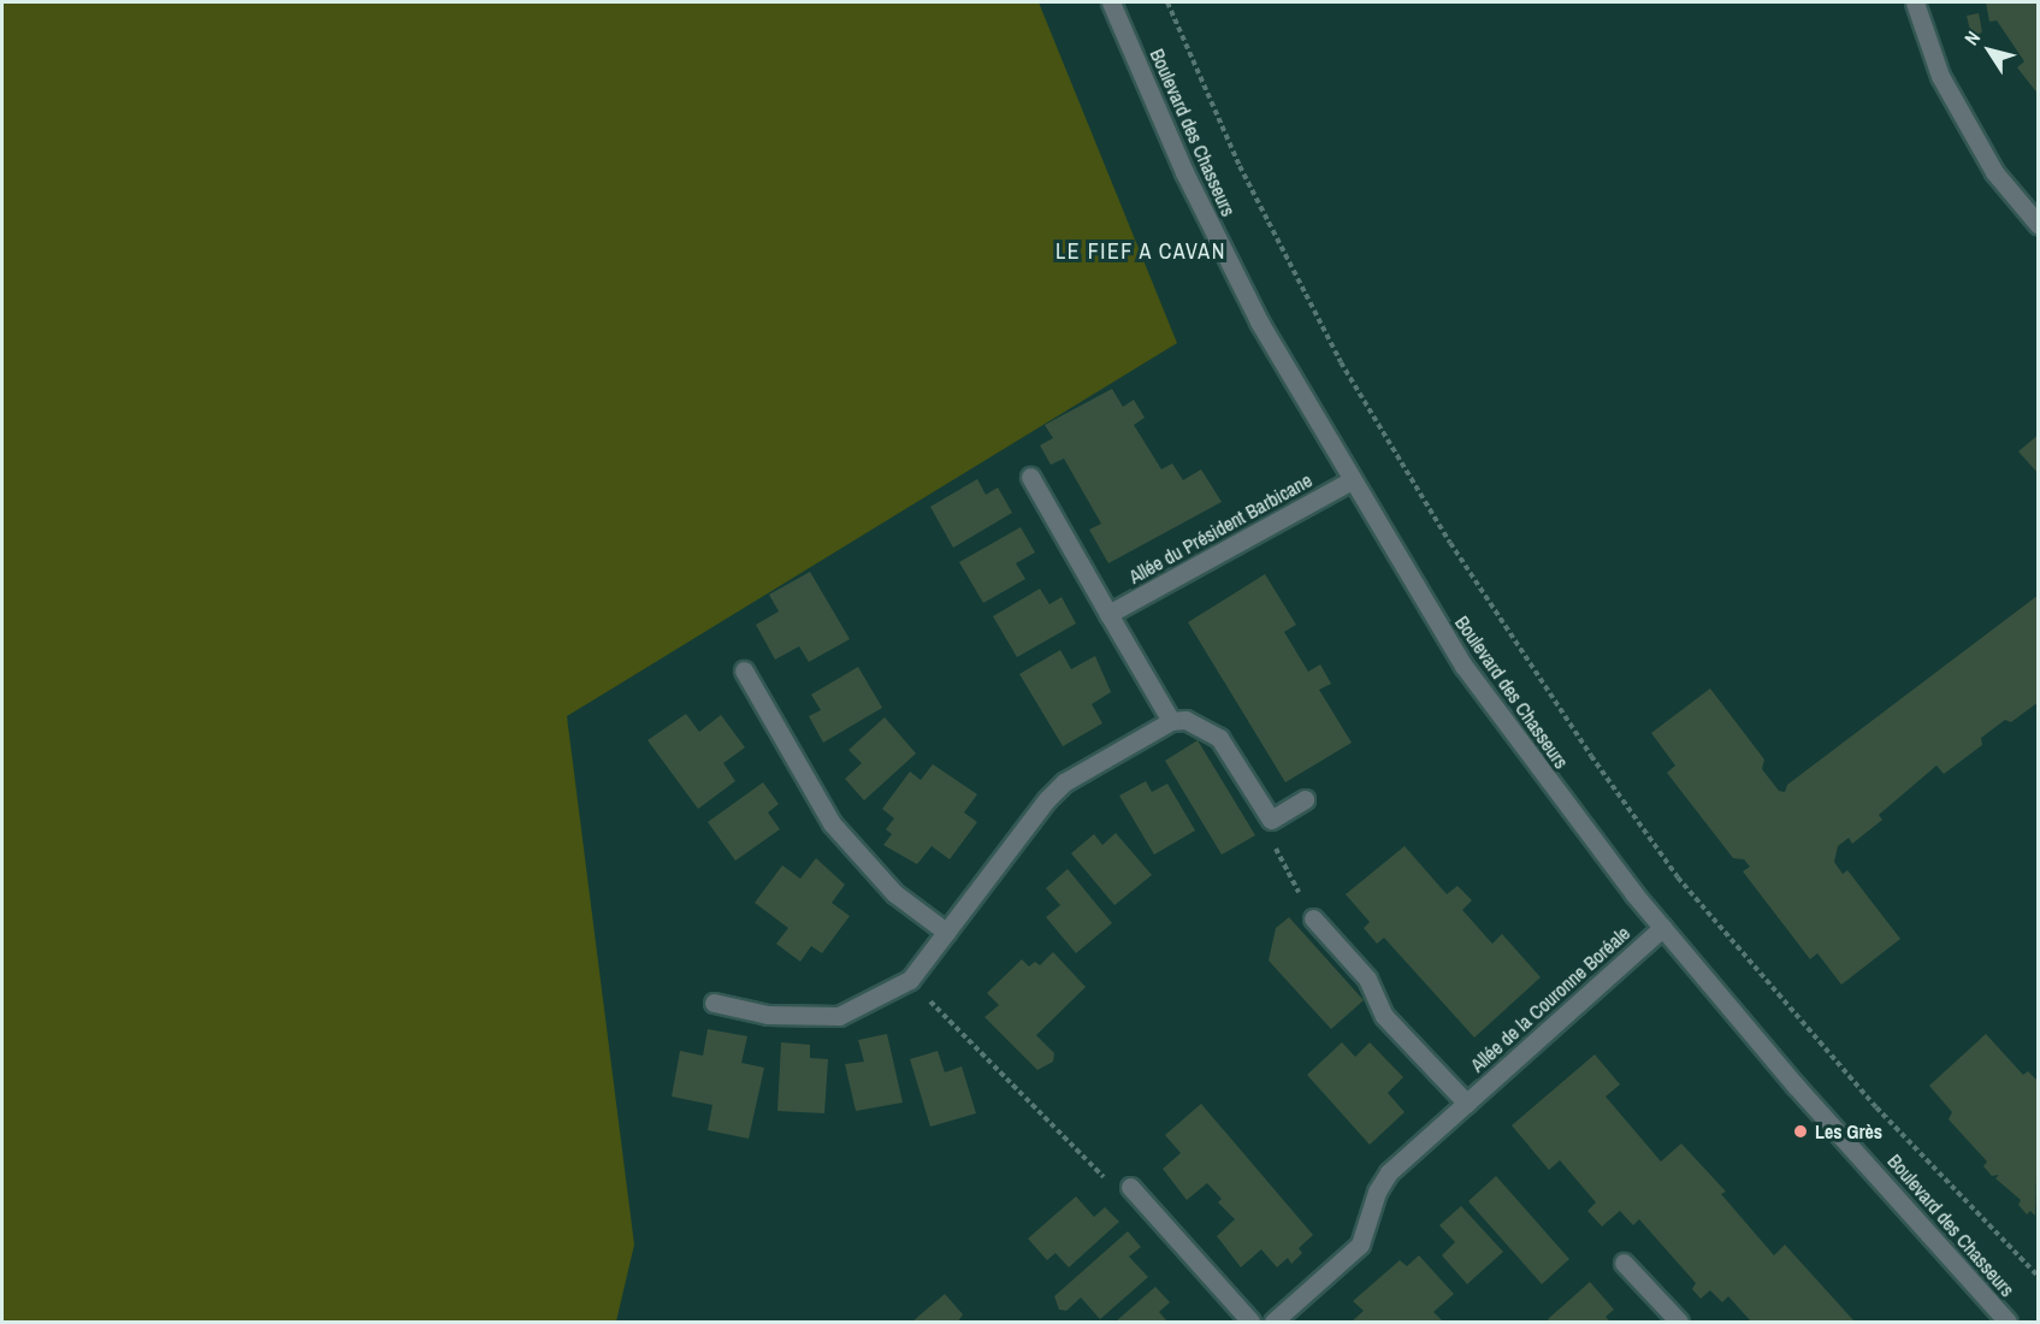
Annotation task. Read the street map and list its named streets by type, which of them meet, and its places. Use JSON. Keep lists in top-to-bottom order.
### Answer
{
  "streets": {
    "street": ["Boulevard des Chasseurs", "Allée du Président Barbicane", "Allée de la Couronne Boréale"]
  },
  "crossings": [
    ["Boulevard des Chasseurs", "Allée du Président Barbicane"],
    ["Boulevard des Chasseurs", "Allée de la Couronne Boréale"]
  ],
  "districts": ["LE FIEF A CAVAN"],
  "places": ["Les Grès"],
  "north": "top left"
}
